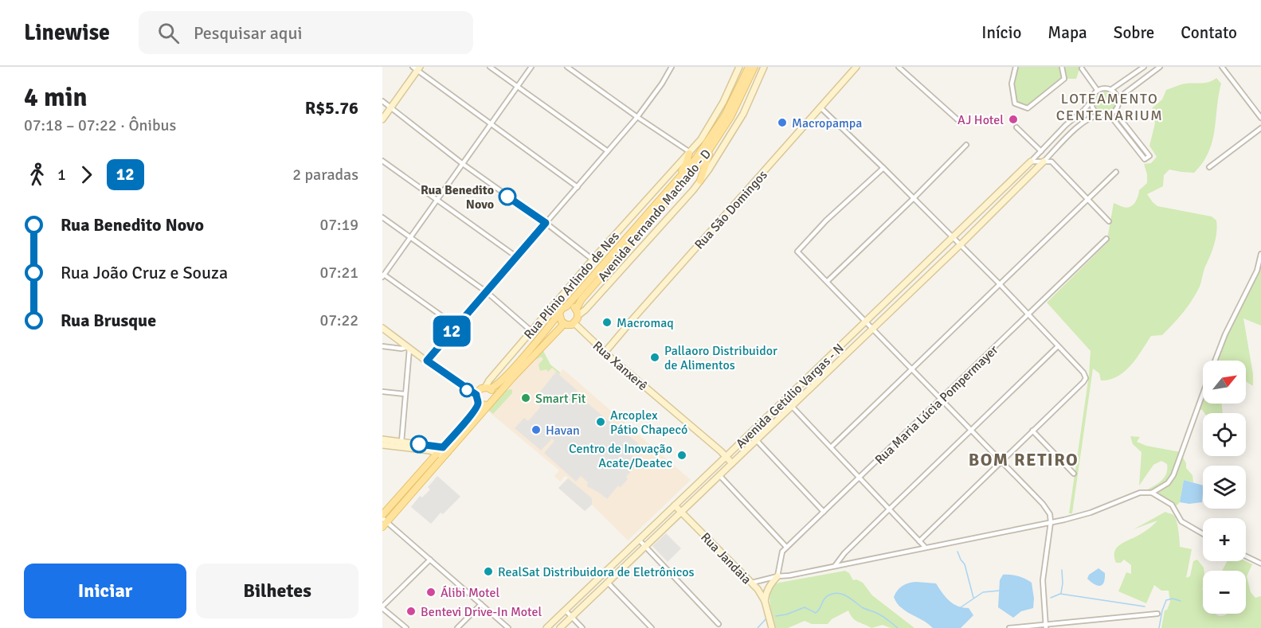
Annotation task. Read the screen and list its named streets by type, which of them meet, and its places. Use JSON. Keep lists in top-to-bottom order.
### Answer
{
  "streets": {
    "main road": ["Avenida Fernando Machado - D"],
    "street": [
      "Rua São Domingos",
      "Rua Plínio Arlindo de Nes",
      "Rua Xanxerê",
      "Avenida Getúlio Vargas - N",
      "Rua Maria Lúcia Pompermayer",
      "Rua Jandaia"
    ]
  },
  "crossings": [
    ["Rua São Domingos", "Rua Xanxerê"],
    ["Avenida Fernando Machado - D", "Rua Xanxerê"],
    ["Rua Xanxerê", "Avenida Getúlio Vargas - N"],
    ["Avenida Getúlio Vargas - N", "Rua Jandaia"]
  ],
  "districts": ["LOTEAMENTO CENTENARIUM", "BOM RETIRO"],
  "places": [
    "AJ Hotel",
    "Macropampa",
    "Rua Benedito Novo",
    "Macromaq",
    "Pallaoro Distribuidor de Alimentos",
    "Smart Fit",
    "Arcoplex Pátio Chapecó",
    "Havan",
    "Centro de Inovação Acate/Deatec",
    "RealSat Distribuidora de Eletrônicos",
    "Álibi Motel",
    "Bentevi Drive-In Motel"
  ],
  "lines": ["bus line 12"],
  "north": "top right",
  "page": {
    "header": "Linewise",
    "search": "Pesquisar aqui",
    "nav": [
      "Início",
      "Mapa",
      "Sobre",
      "Contato"
    ],
    "heading": ["4 min", "07:18 – 07:22 · Ônibus", "R$5.76"],
    "on_map": "12",
    "legs": ["1", "12", "2 paradas"],
    "list": [
      {
        "name": "Rua Benedito Novo",
        "value": "07:19"
      },
      {
        "name": "Rua João Cruz e Souza",
        "value": "07:21"
      },
      {
        "name": "Rua Brusque",
        "value": "07:22"
      }
    ],
    "map_buttons": ["+", "−"],
    "buttons": ["Iniciar", "Bilhetes"]
  }
}
